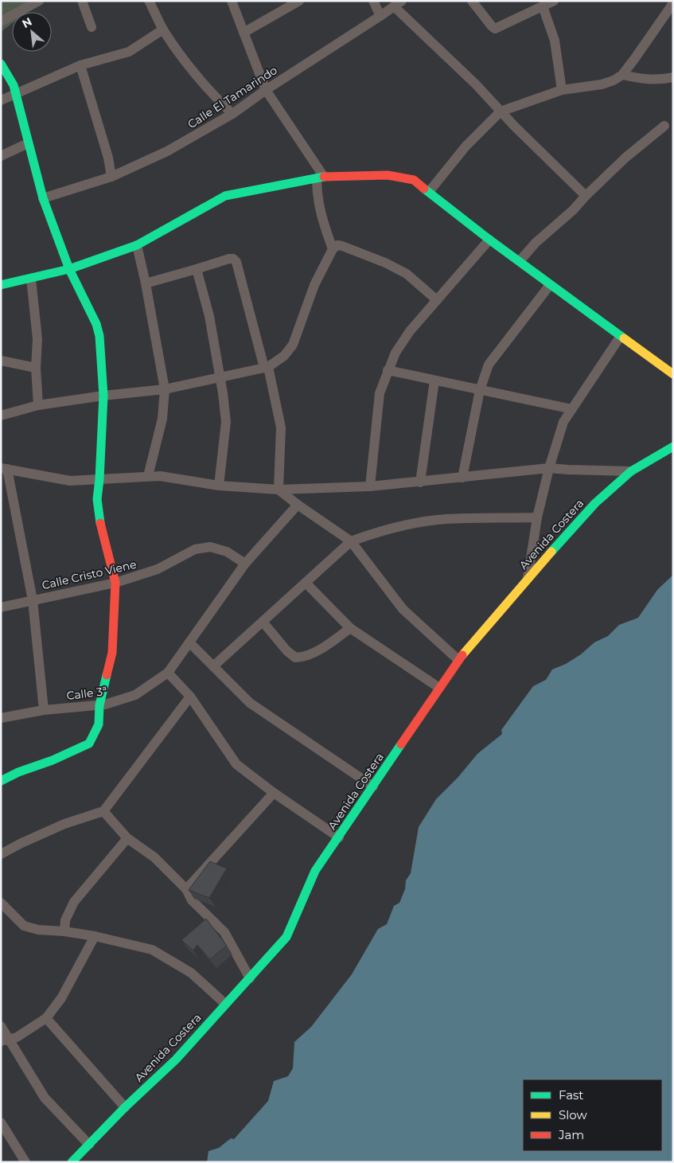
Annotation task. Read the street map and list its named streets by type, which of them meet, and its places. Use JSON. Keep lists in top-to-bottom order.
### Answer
{
  "streets": {
    "street": [
      "Calle El Tamarindo",
      "Avenida Costera",
      "Calle Cristo Viene",
      "Calle 3ª"
    ]
  },
  "legend": ["Fast", "Slow", "Jam"],
  "north": "top left"
}
